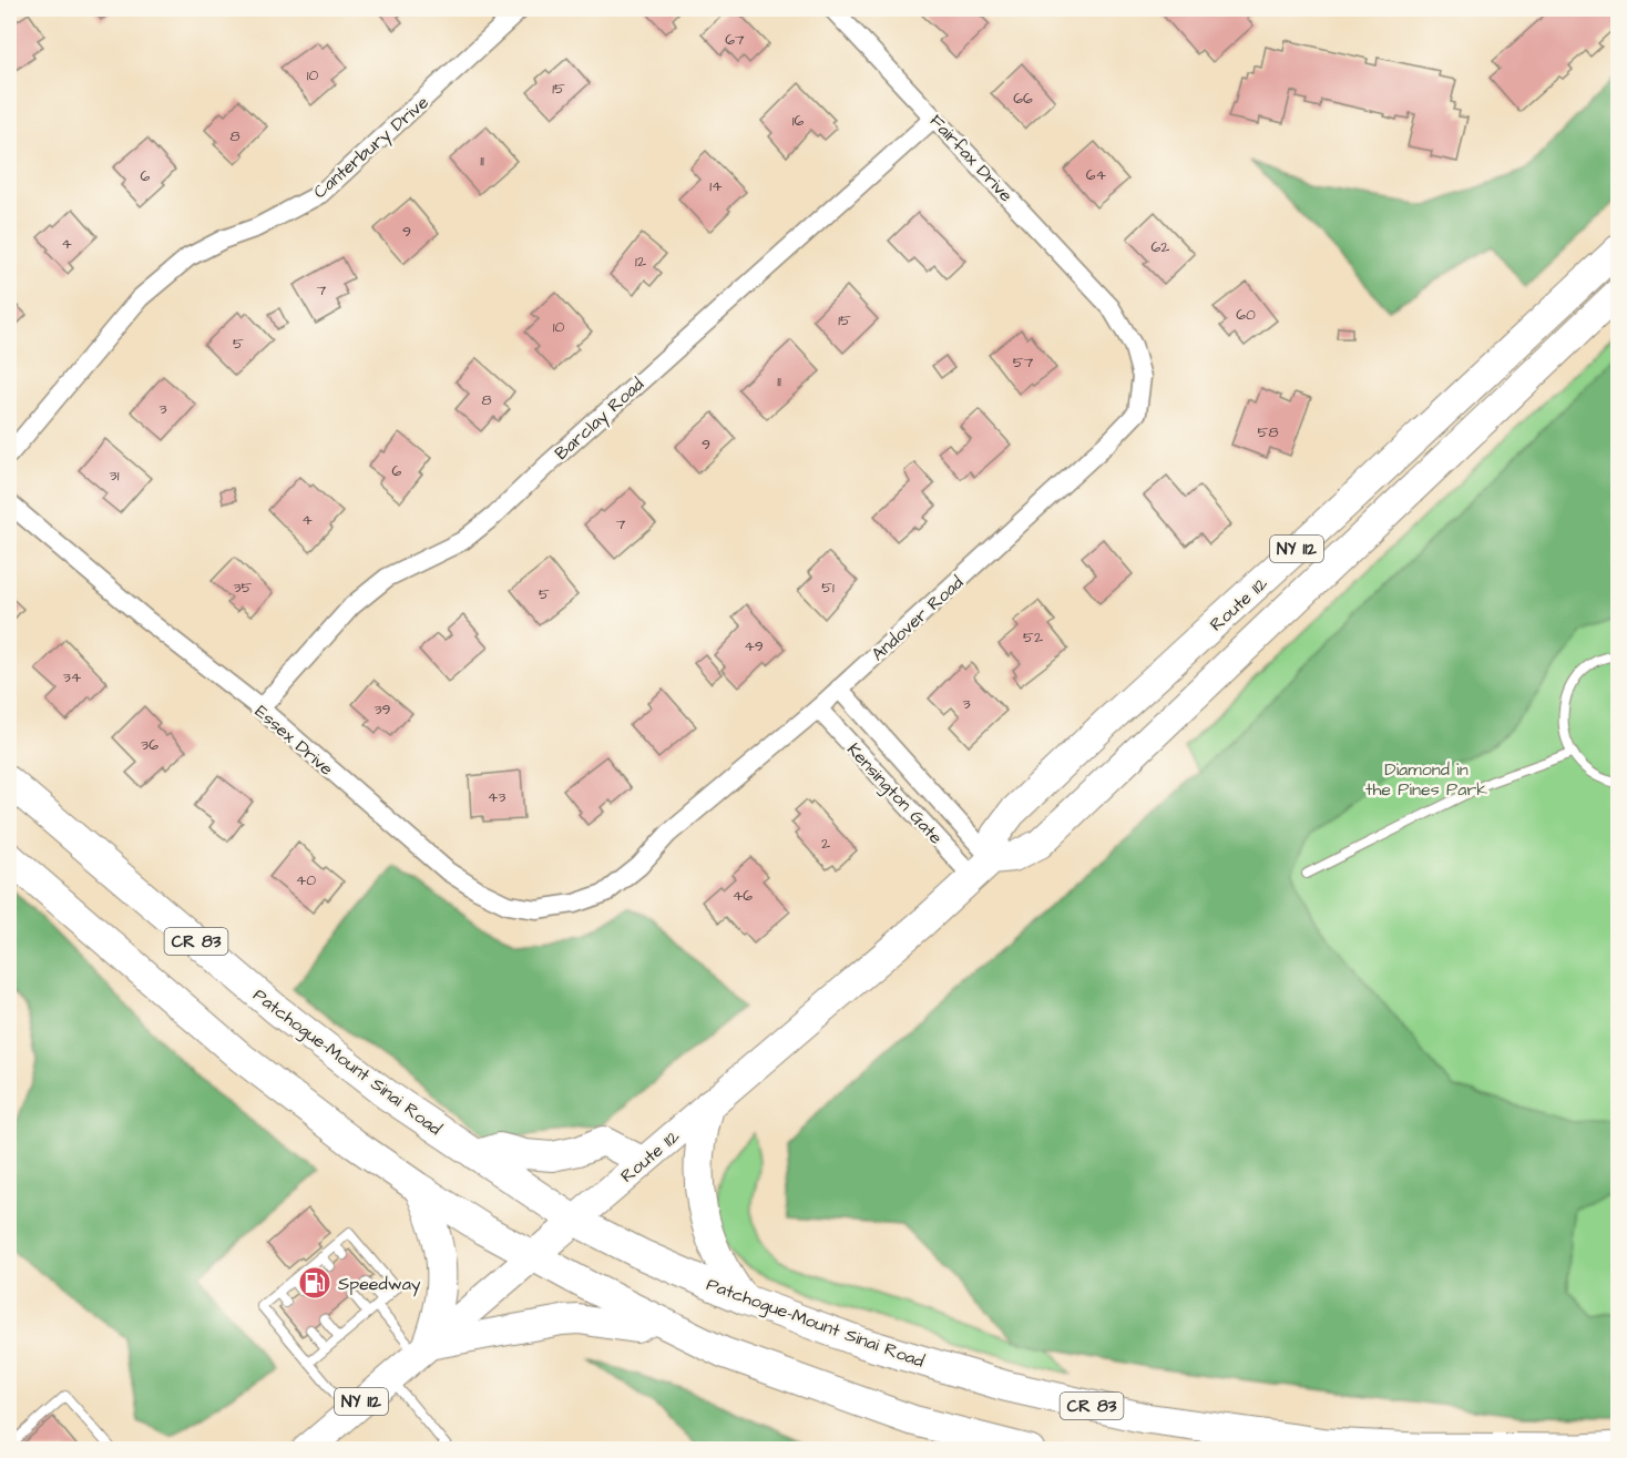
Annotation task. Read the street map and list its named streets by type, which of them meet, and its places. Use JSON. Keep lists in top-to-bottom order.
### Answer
{
  "streets": {
    "highway": ["CR 83", "Patchogue-Mount Sinai Road"],
    "main road": ["NY 112", "Route 112"],
    "street": [
      "Canterbury Drive",
      "Fairfax Drive",
      "Barclay Road",
      "Andover Road",
      "Essex Drive",
      "Kensington Gate"
    ]
  },
  "crossings": [
    ["Fairfax Drive", "Barclay Road"],
    ["Fairfax Drive", "Andover Road"],
    ["Barclay Road", "Essex Drive"],
    ["Route 112", "Kensington Gate"],
    ["Route 112", "Patchogue-Mount Sinai Road"],
    ["Andover Road", "Essex Drive"],
    ["Andover Road", "Kensington Gate"]
  ],
  "parks": ["Diamond in the Pines Park"],
  "places": {
    "fuel station": ["Speedway"]
  },
  "house_numbers": [
    "67",
    "10",
    "15",
    "66",
    "16",
    "8",
    "11",
    "64",
    "6",
    "14",
    "9",
    "4",
    "62",
    "12",
    "7",
    "60",
    "15",
    "10",
    "5",
    "57",
    "11",
    "8",
    "3",
    "58",
    "9",
    "6",
    "31",
    "4",
    "7",
    "35",
    "51",
    "5",
    "52",
    "49",
    "34",
    "3",
    "39",
    "36",
    "43",
    "2",
    "40",
    "46"
  ]
}
